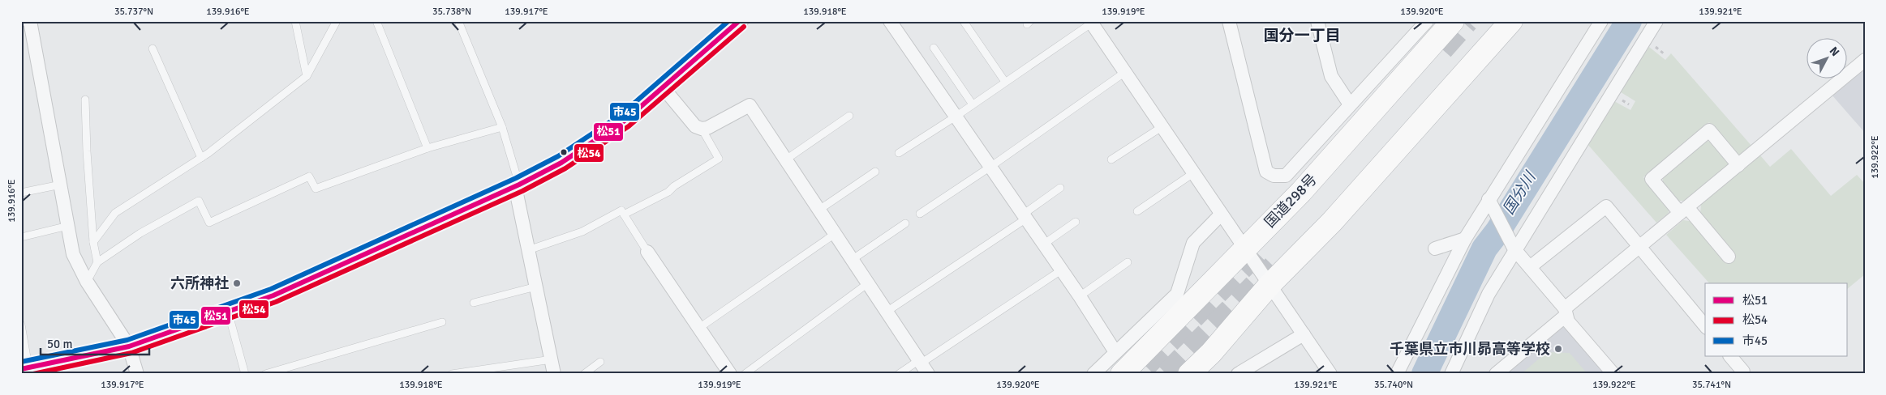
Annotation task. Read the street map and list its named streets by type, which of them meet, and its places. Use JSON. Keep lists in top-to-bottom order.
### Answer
{
  "streets": {
    "highway": ["国道298号"]
  },
  "districts": ["国分一丁目"],
  "water": ["国分川"],
  "places": ["六所神社", "千葉県立市川昴高等学校"],
  "lines": ["transit line 松51", "transit line 市45", "transit line 松54"],
  "legend": ["松51", "松54", "市45"],
  "scale_bar": "50 m",
  "north": "top right",
  "coordinates": [
    "35.737°N",
    "139.916°E",
    "35.738°N",
    "139.917°E",
    "139.918°E",
    "139.919°E",
    "139.920°E",
    "139.921°E",
    "139.922°E",
    "35.740°N",
    "35.741°N"
  ]
}
